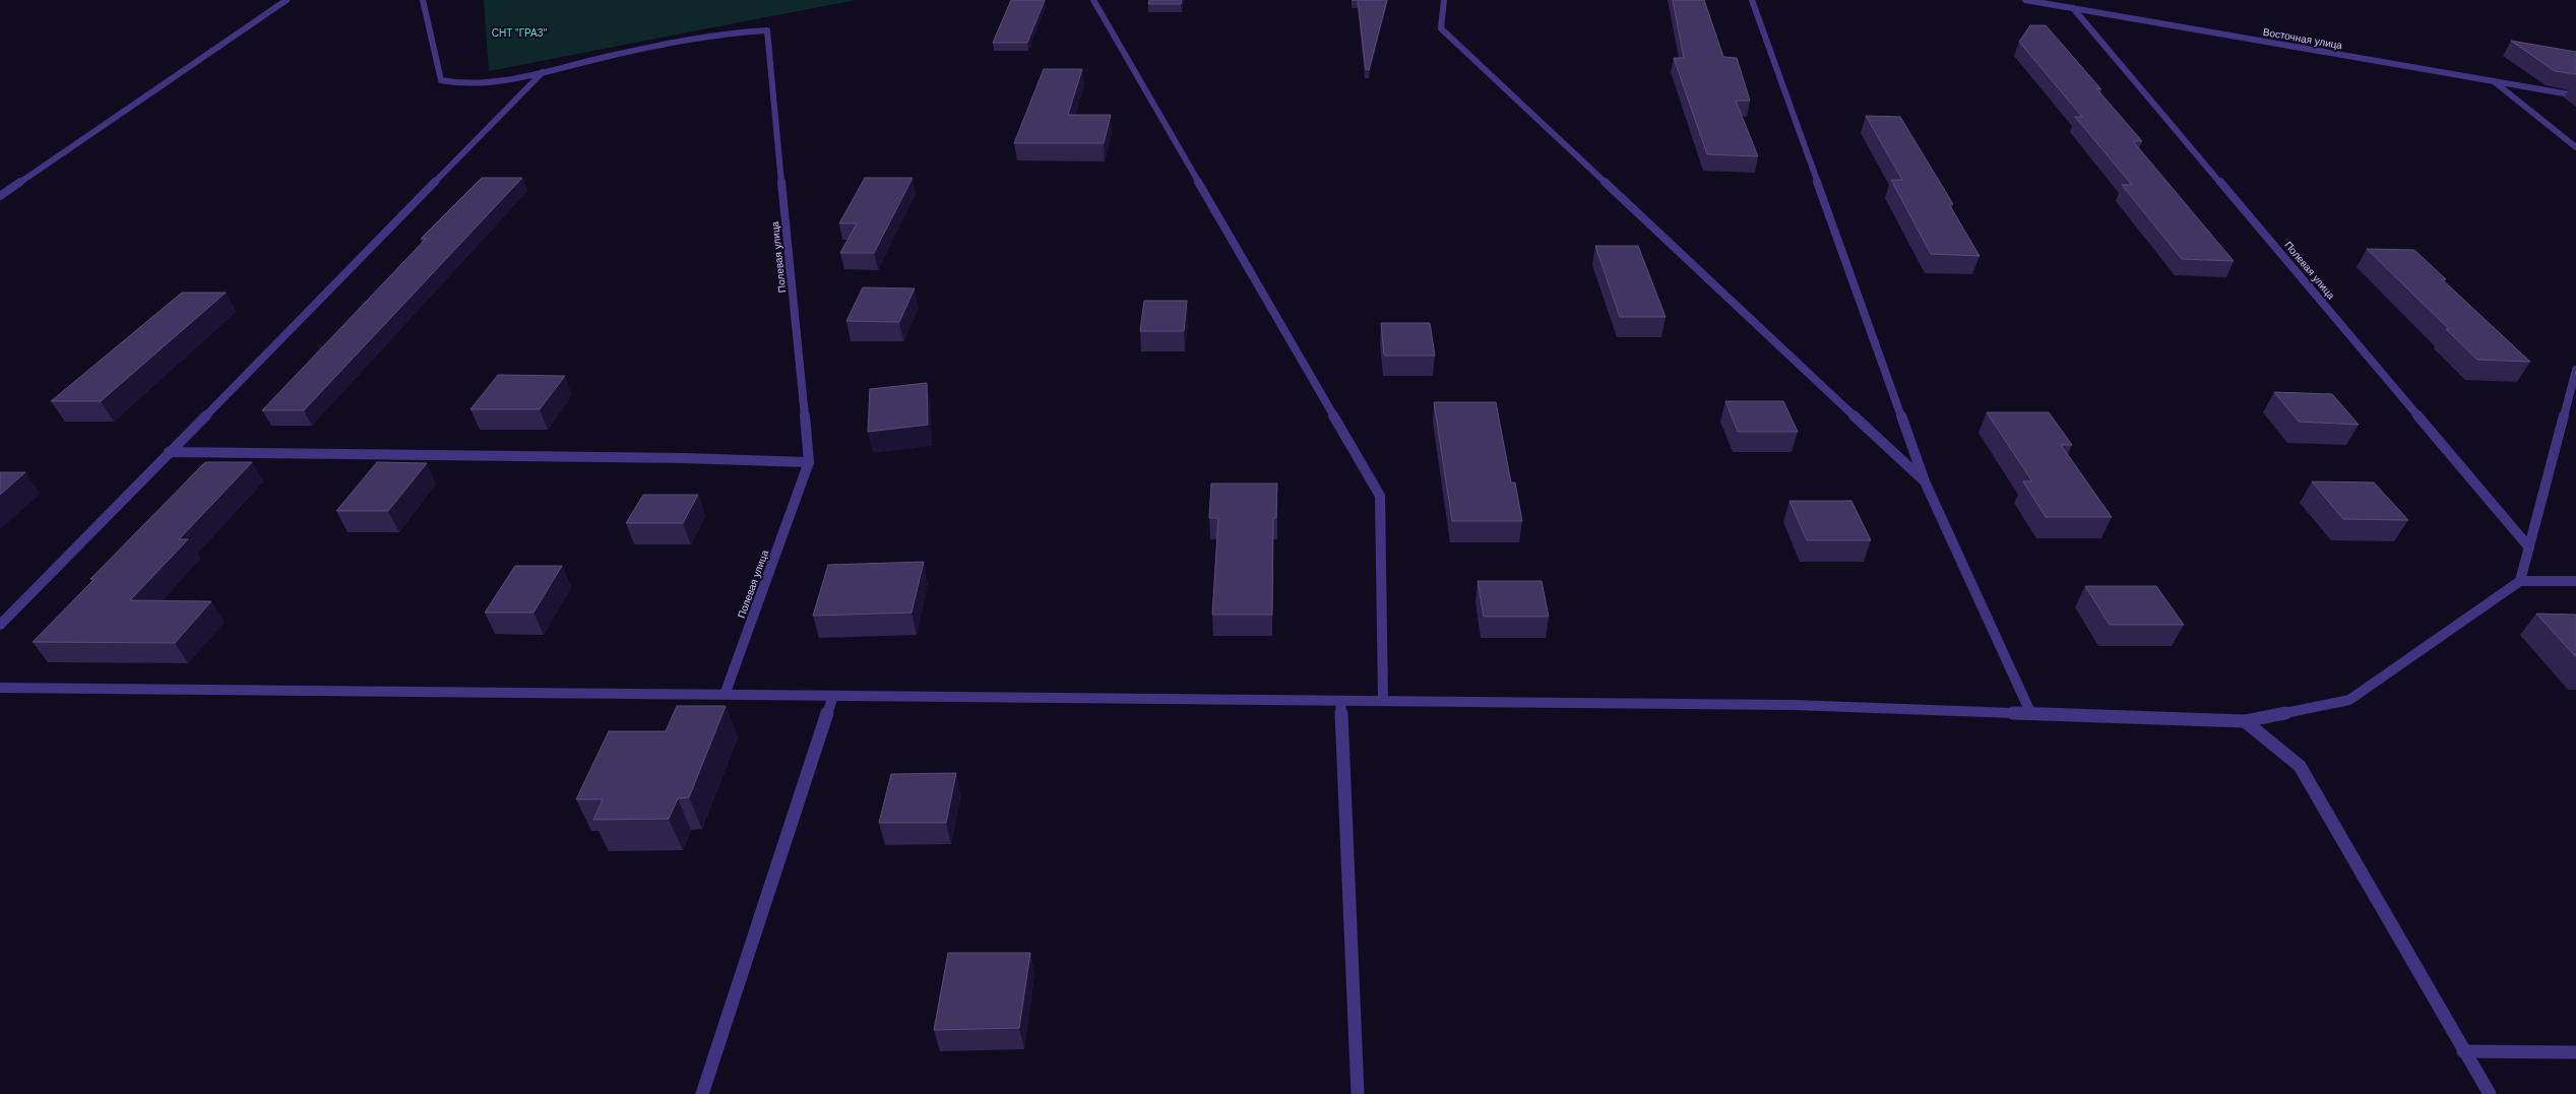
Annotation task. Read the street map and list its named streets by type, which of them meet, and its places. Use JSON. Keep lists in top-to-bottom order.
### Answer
{
  "streets": {
    "street": ["Восточная улица", "Полевая улица"]
  },
  "crossings": [
    ["Восточная улица", "Полевая улица"]
  ],
  "parks": ["СНТ \"ГРАЗ\""]
}
